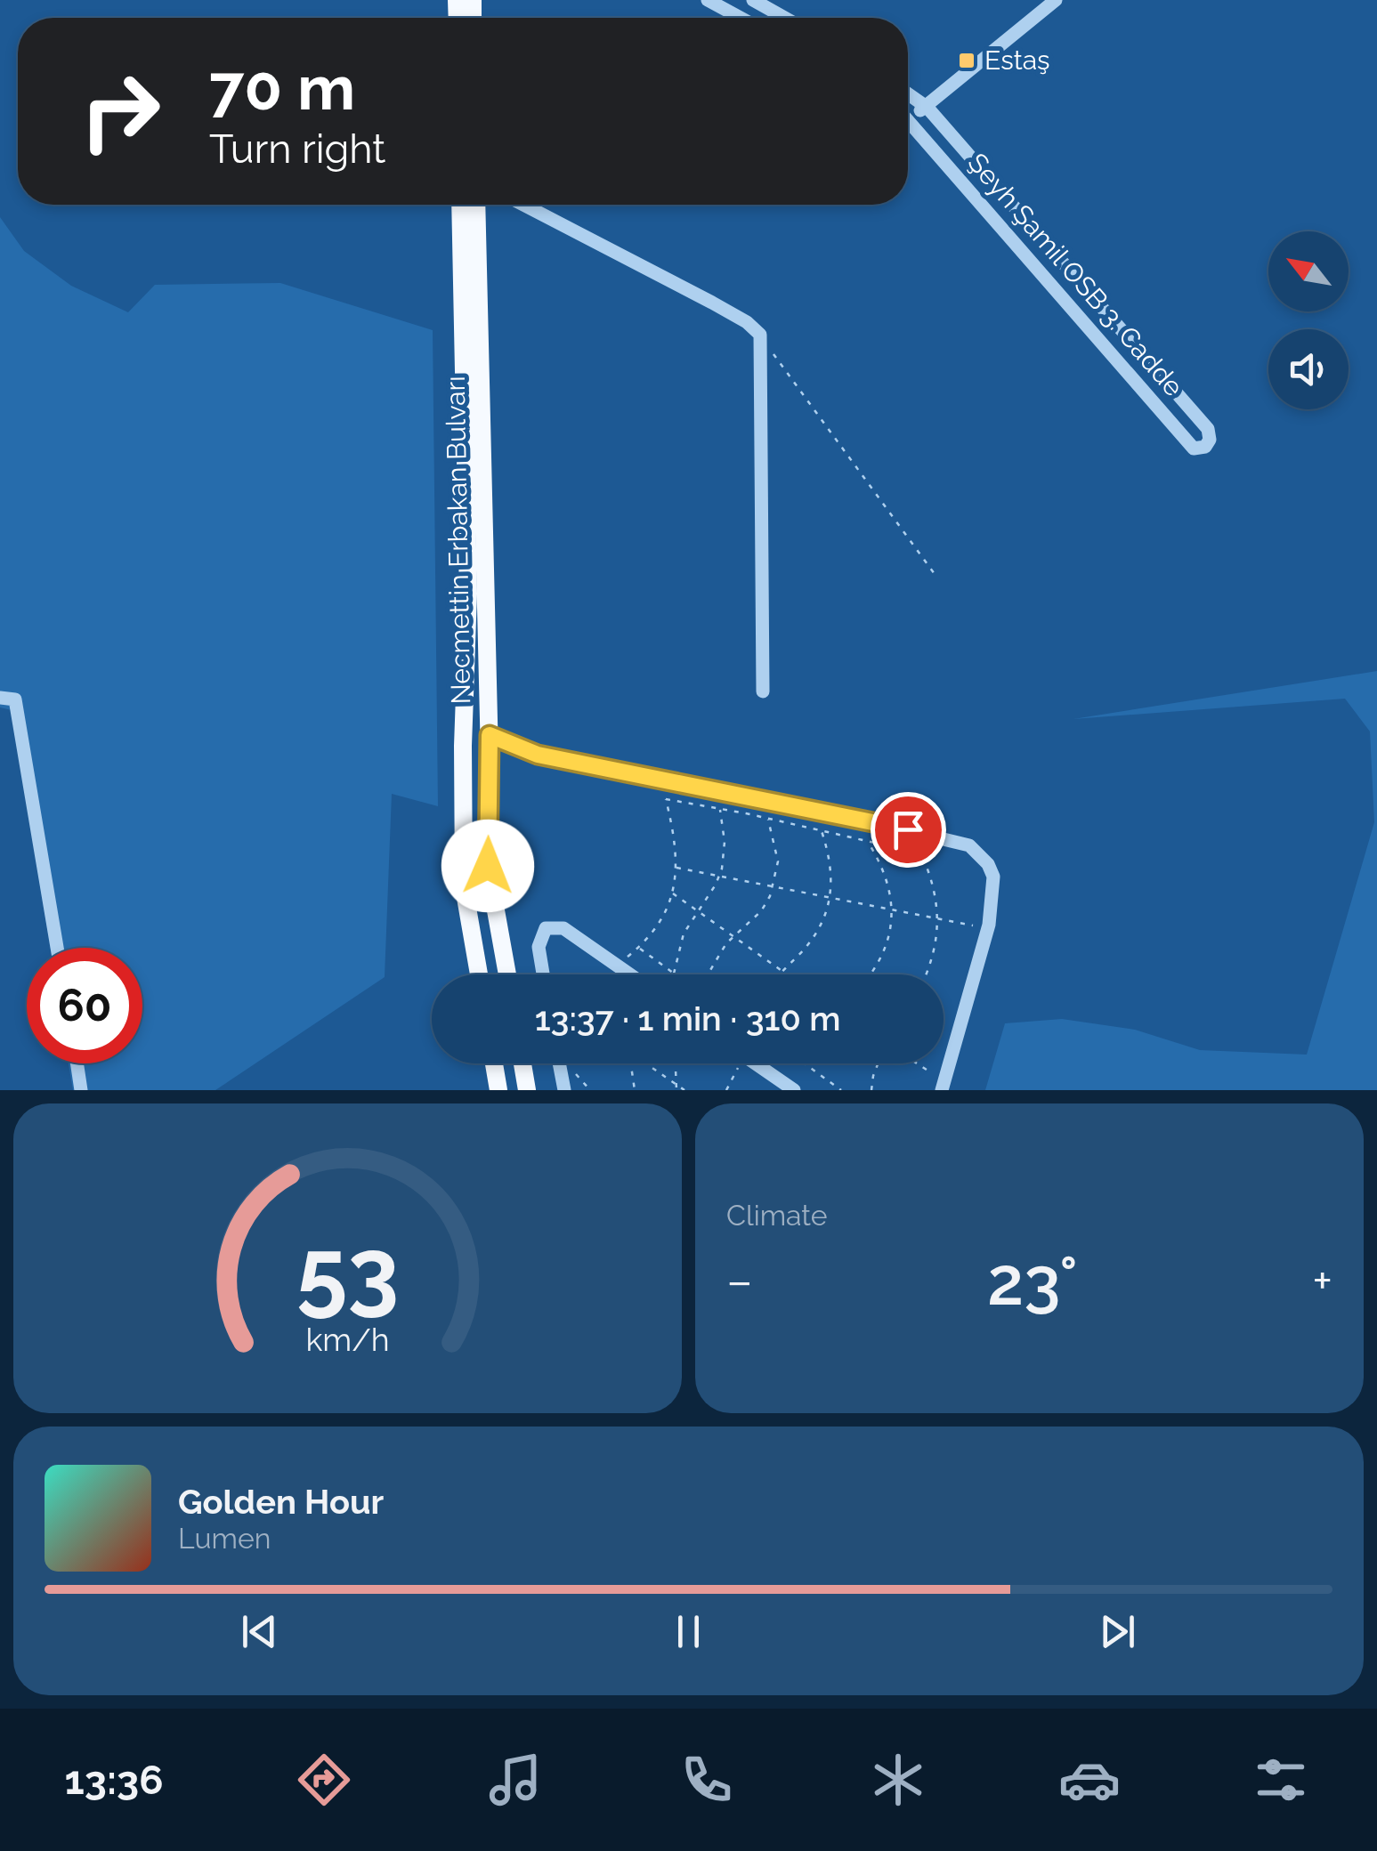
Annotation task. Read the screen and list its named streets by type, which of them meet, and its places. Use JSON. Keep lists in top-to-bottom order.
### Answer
{
  "streets": {
    "main road": ["Necmettin Erbakan Bulvarı"],
    "street": ["Şeyh Şamil OSB 3. Cadde"]
  },
  "places": {
    "transit": ["Estaş"]
  },
  "north": "top left",
  "page": {
    "turn": ["70 m", "Turn right"],
    "limit": "60",
    "trip": "13:37 · 1 min · 310 m",
    "tile": "Climate",
    "heat": ["−", "23°", "+"],
    "song": ["Golden Hour", "Lumen"],
    "tabs": "13:36",
    "gauge": ["53", "km/h"]
  }
}
